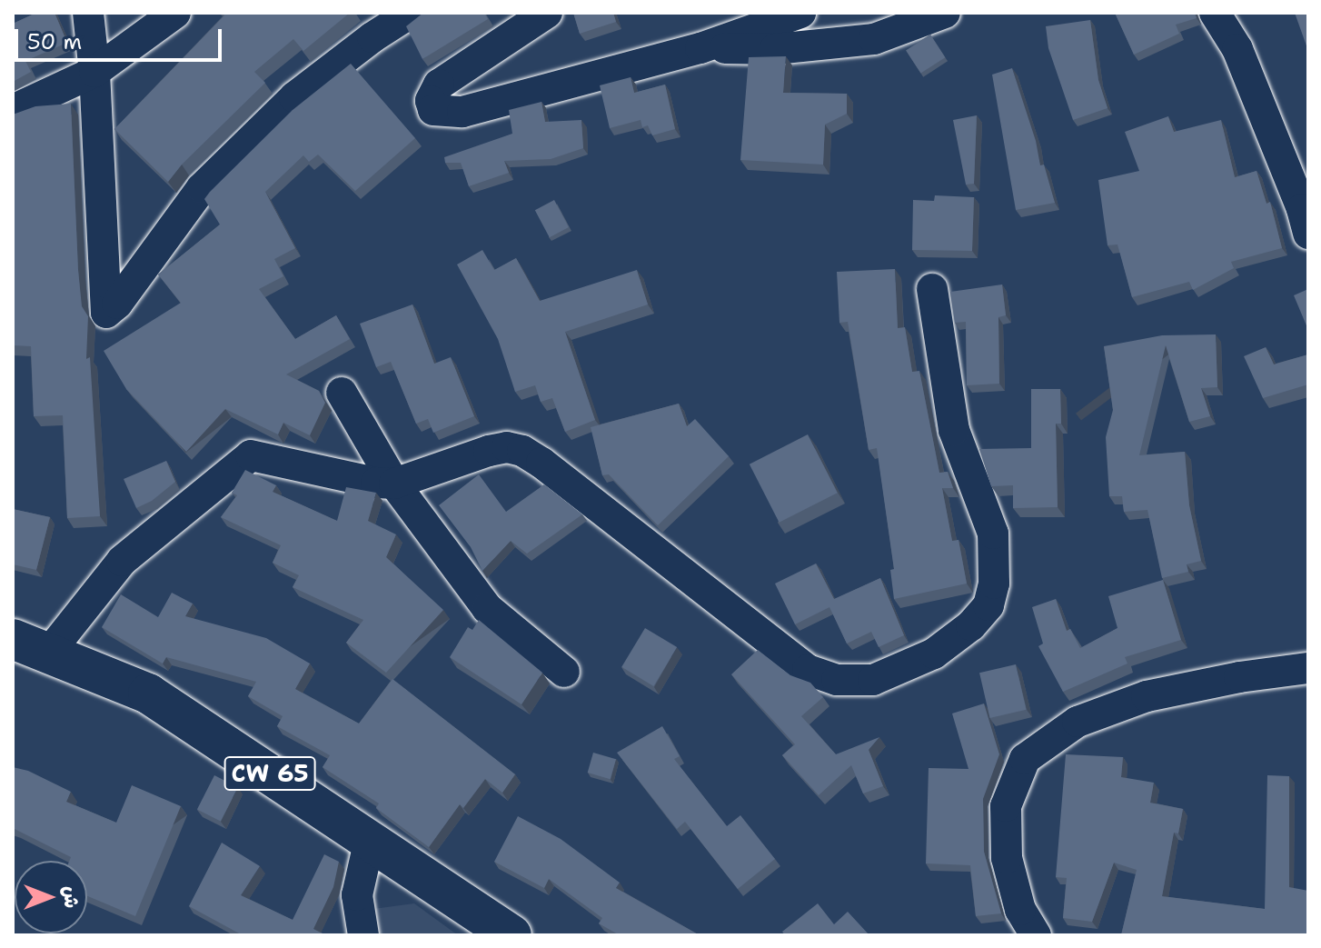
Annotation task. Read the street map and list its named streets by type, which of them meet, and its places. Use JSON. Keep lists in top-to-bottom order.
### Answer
{
  "streets": {
    "main road": ["CW 65"]
  },
  "scale_bar": "50 m",
  "north": "right"
}
